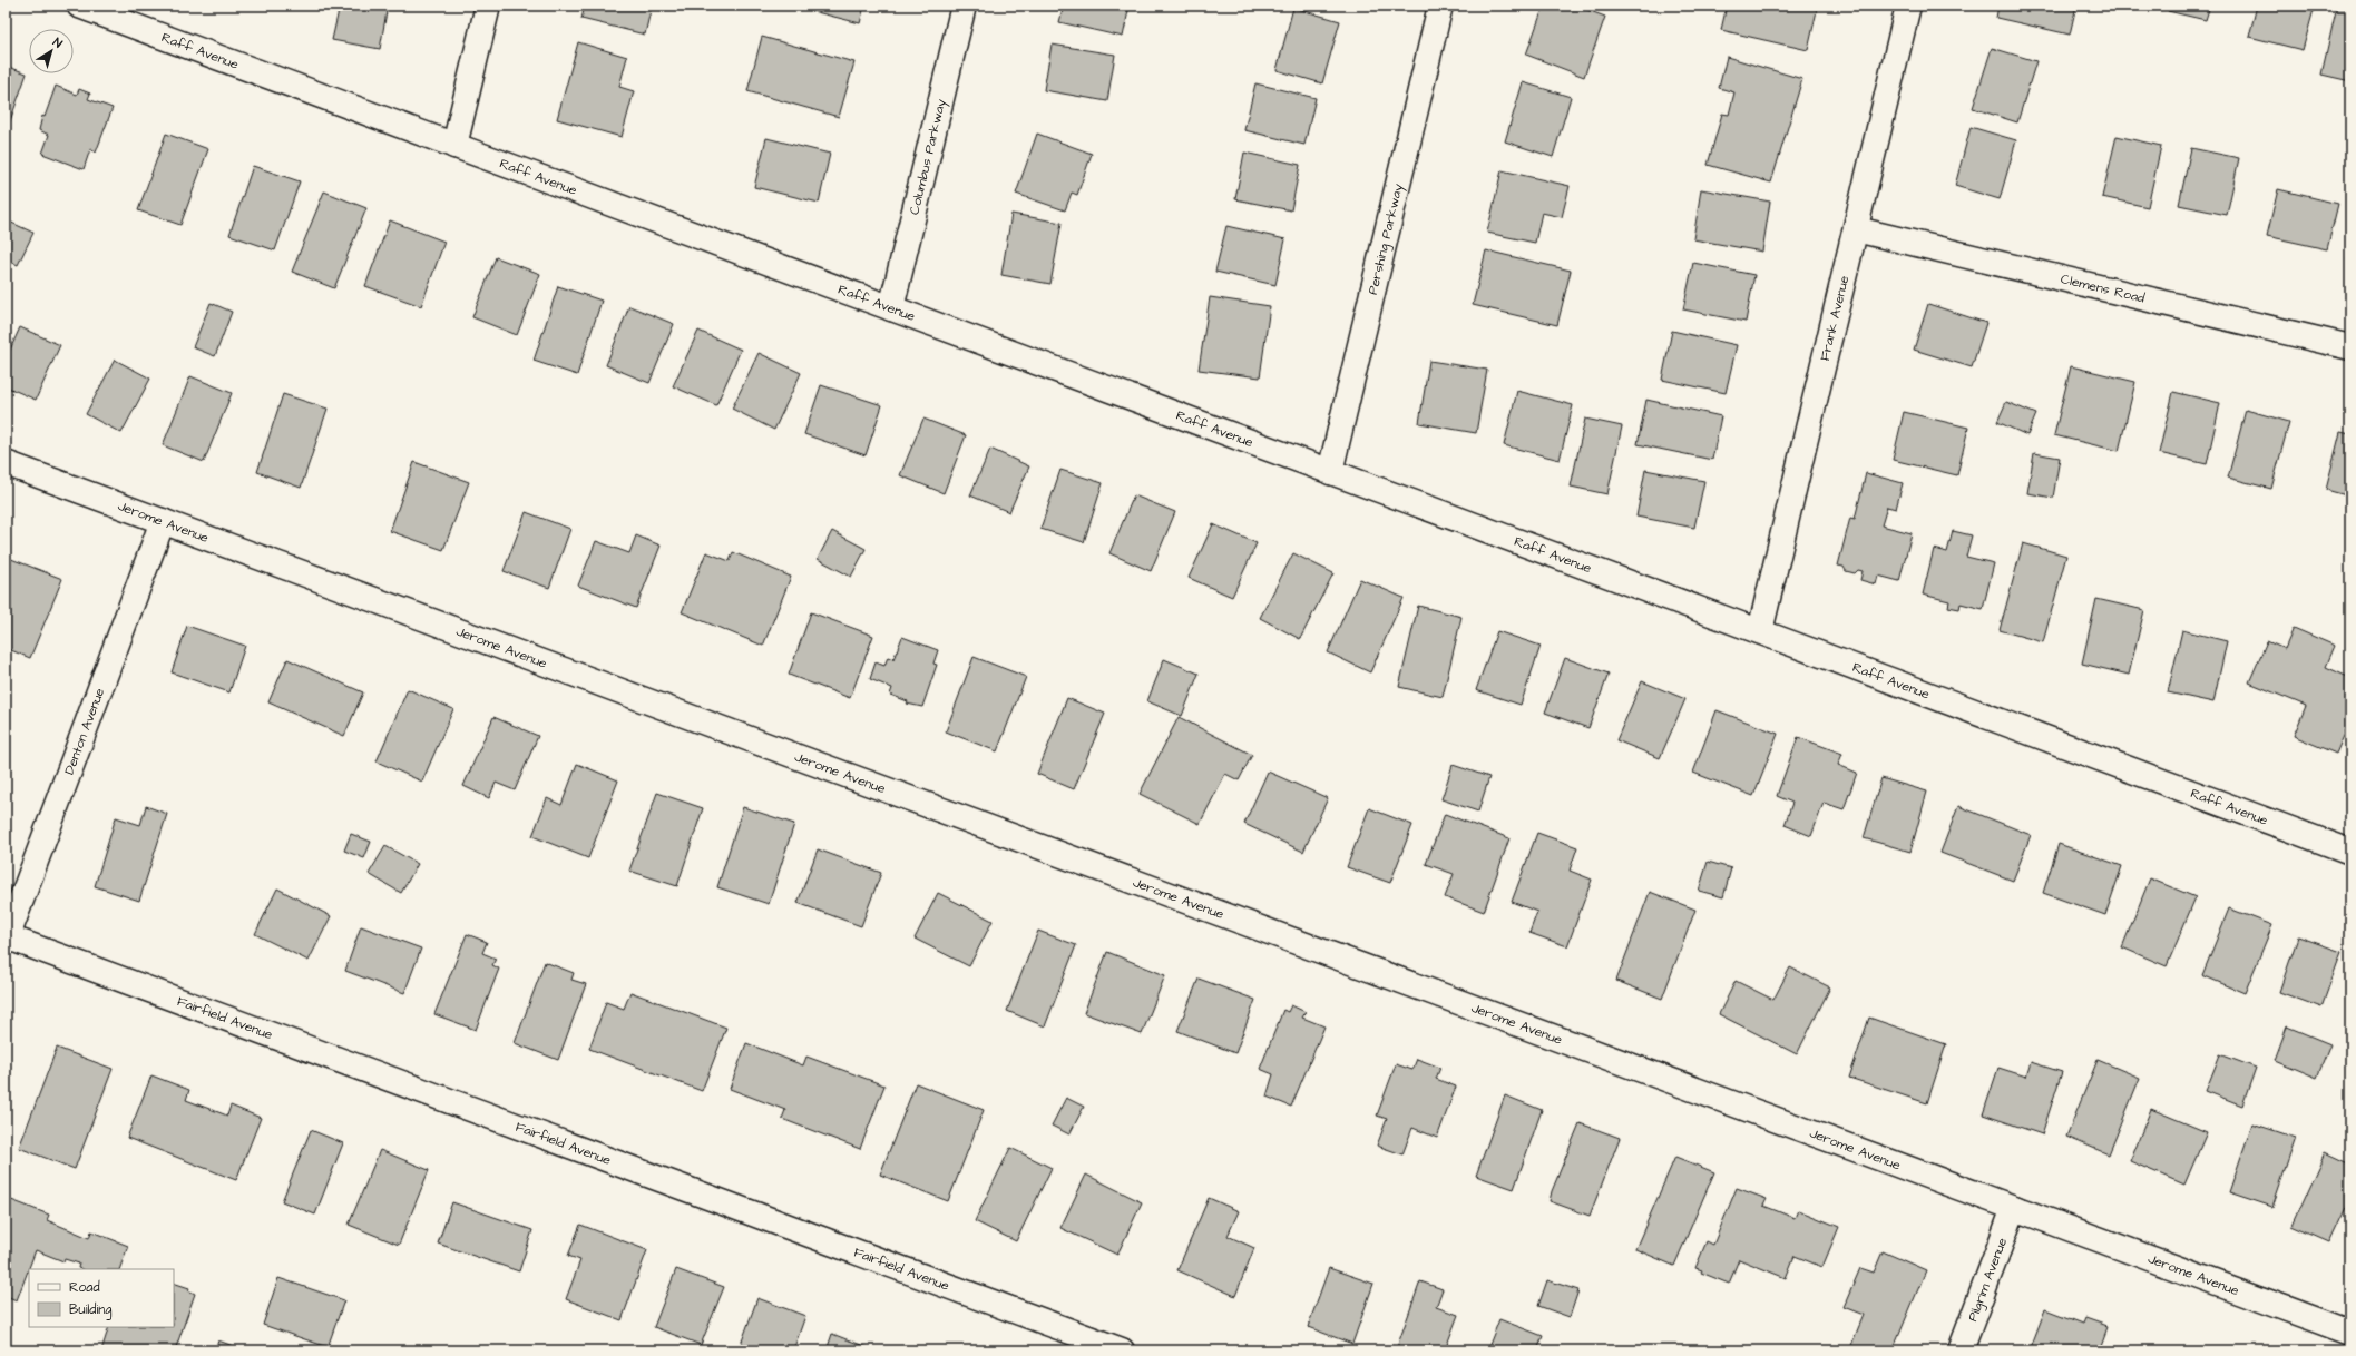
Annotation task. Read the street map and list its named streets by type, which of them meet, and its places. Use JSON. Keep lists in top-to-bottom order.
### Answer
{
  "streets": {
    "street": [
      "Raff Avenue",
      "Columbus Parkway",
      "Pershing Parkway",
      "Clemens Road",
      "Frank Avenue",
      "Jerome Avenue",
      "Denton Avenue",
      "Fairfield Avenue",
      "Pilgrim Avenue"
    ]
  },
  "crossings": [
    ["Raff Avenue", "Columbus Parkway"],
    ["Raff Avenue", "Pershing Parkway"],
    ["Raff Avenue", "Frank Avenue"],
    ["Clemens Road", "Frank Avenue"],
    ["Jerome Avenue", "Denton Avenue"],
    ["Jerome Avenue", "Pilgrim Avenue"],
    ["Denton Avenue", "Fairfield Avenue"]
  ],
  "legend": ["Road", "Building"],
  "north": "top right"
}
